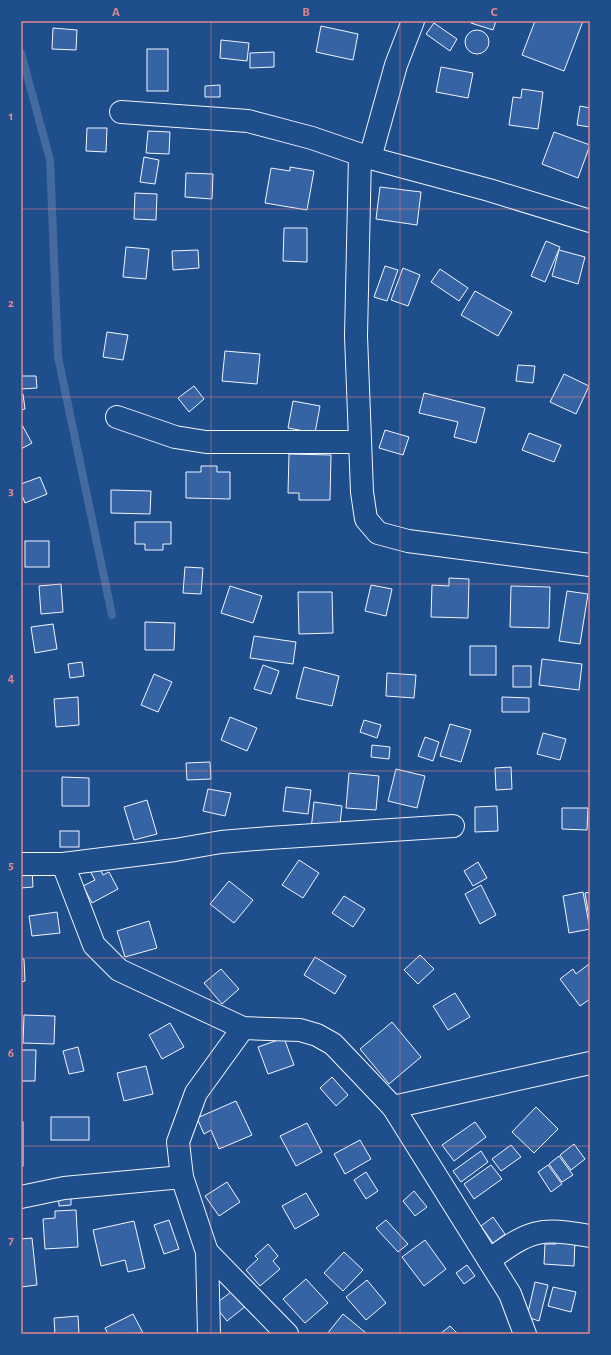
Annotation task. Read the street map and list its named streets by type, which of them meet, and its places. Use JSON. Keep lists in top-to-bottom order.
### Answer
{
  "grid": {
    "columns": ["A", "B", "C"],
    "rows": [
      "1",
      "2",
      "3",
      "4",
      "5",
      "6",
      "7"
    ]
  }
}
